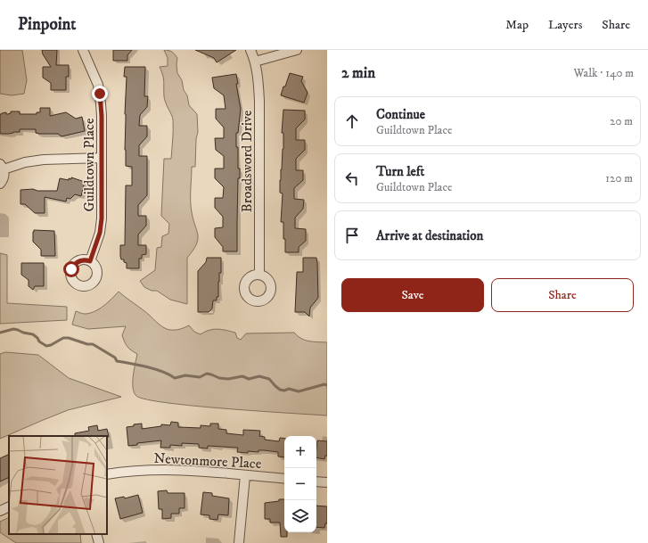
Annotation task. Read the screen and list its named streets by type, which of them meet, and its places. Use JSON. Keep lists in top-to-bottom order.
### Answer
{
  "streets": {
    "street": ["Broadsword Drive", "Guildtown Place", "Newtonmore Place"]
  },
  "page": {
    "header": "Pinpoint",
    "nav": ["Map", "Layers", "Share"],
    "heading": ["2 min", "Walk · 140 m"],
    "list": [
      ["Continue", "Guildtown Place", "20 m"],
      ["Turn left", "Guildtown Place", "120 m"],
      "Arrive at destination"
    ],
    "buttons": ["Save", "Share"],
    "map_buttons": ["+", "−"]
  }
}
